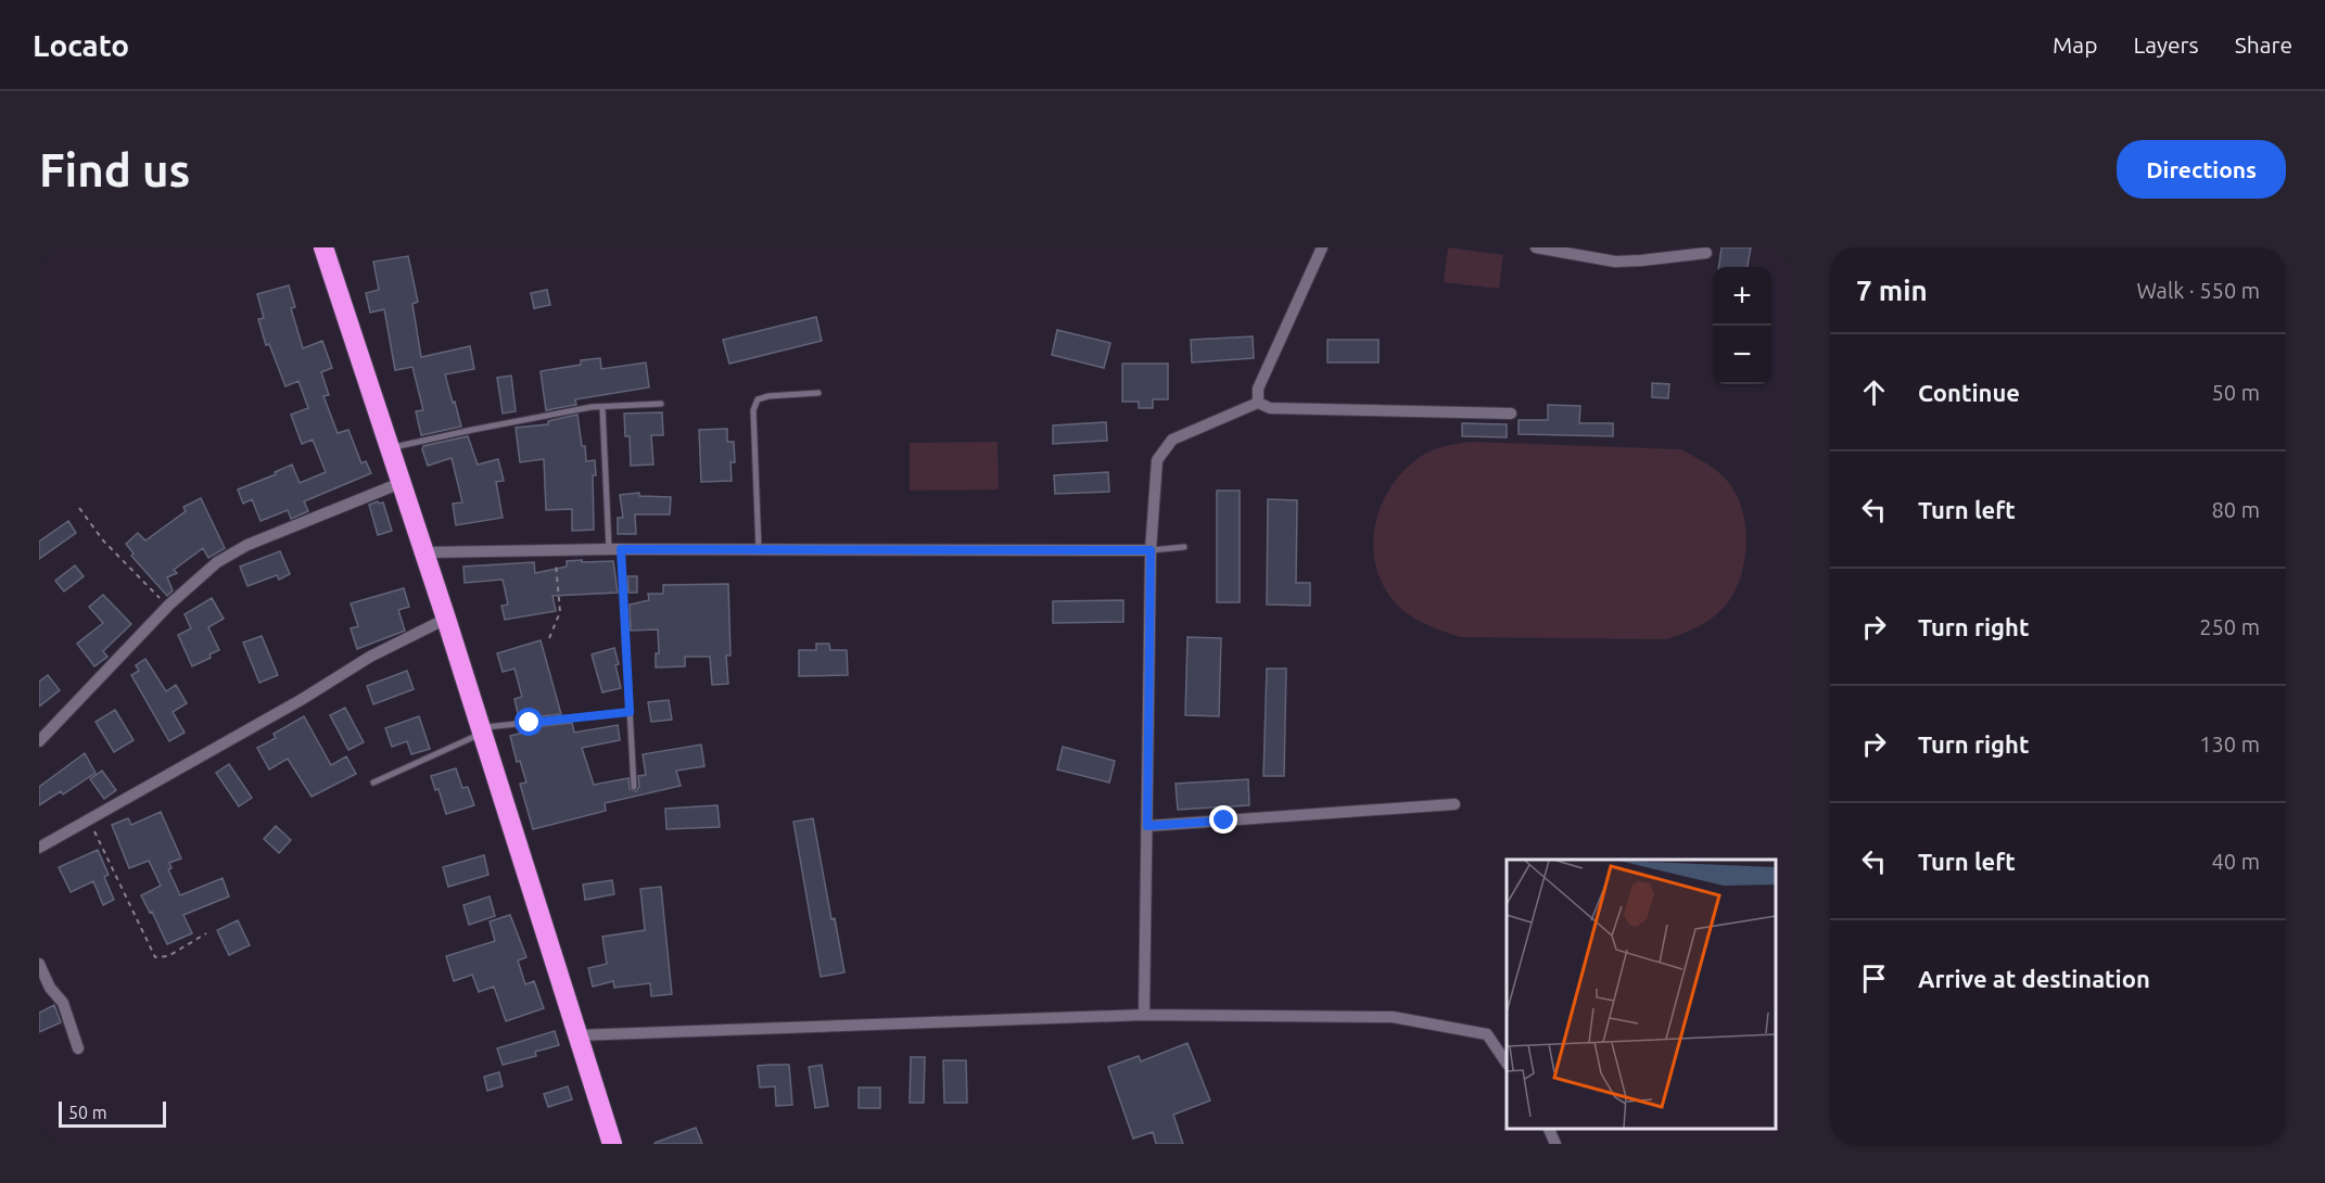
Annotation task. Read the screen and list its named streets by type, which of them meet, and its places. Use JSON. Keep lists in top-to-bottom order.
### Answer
{
  "scale_bar": "50 m",
  "page": {
    "header": "Locato",
    "nav": ["Map", "Layers", "Share"],
    "buttons": "Directions",
    "title": "Find us",
    "heading": ["7 min", "Walk · 550 m"],
    "map_buttons": ["+", "−"],
    "list": [
      ["Continue", "50 m"],
      ["Turn left", "80 m"],
      ["Turn right", "250 m"],
      ["Turn right", "130 m"],
      ["Turn left", "40 m"],
      "Arrive at destination"
    ],
    "scale": "50 m"
  }
}
